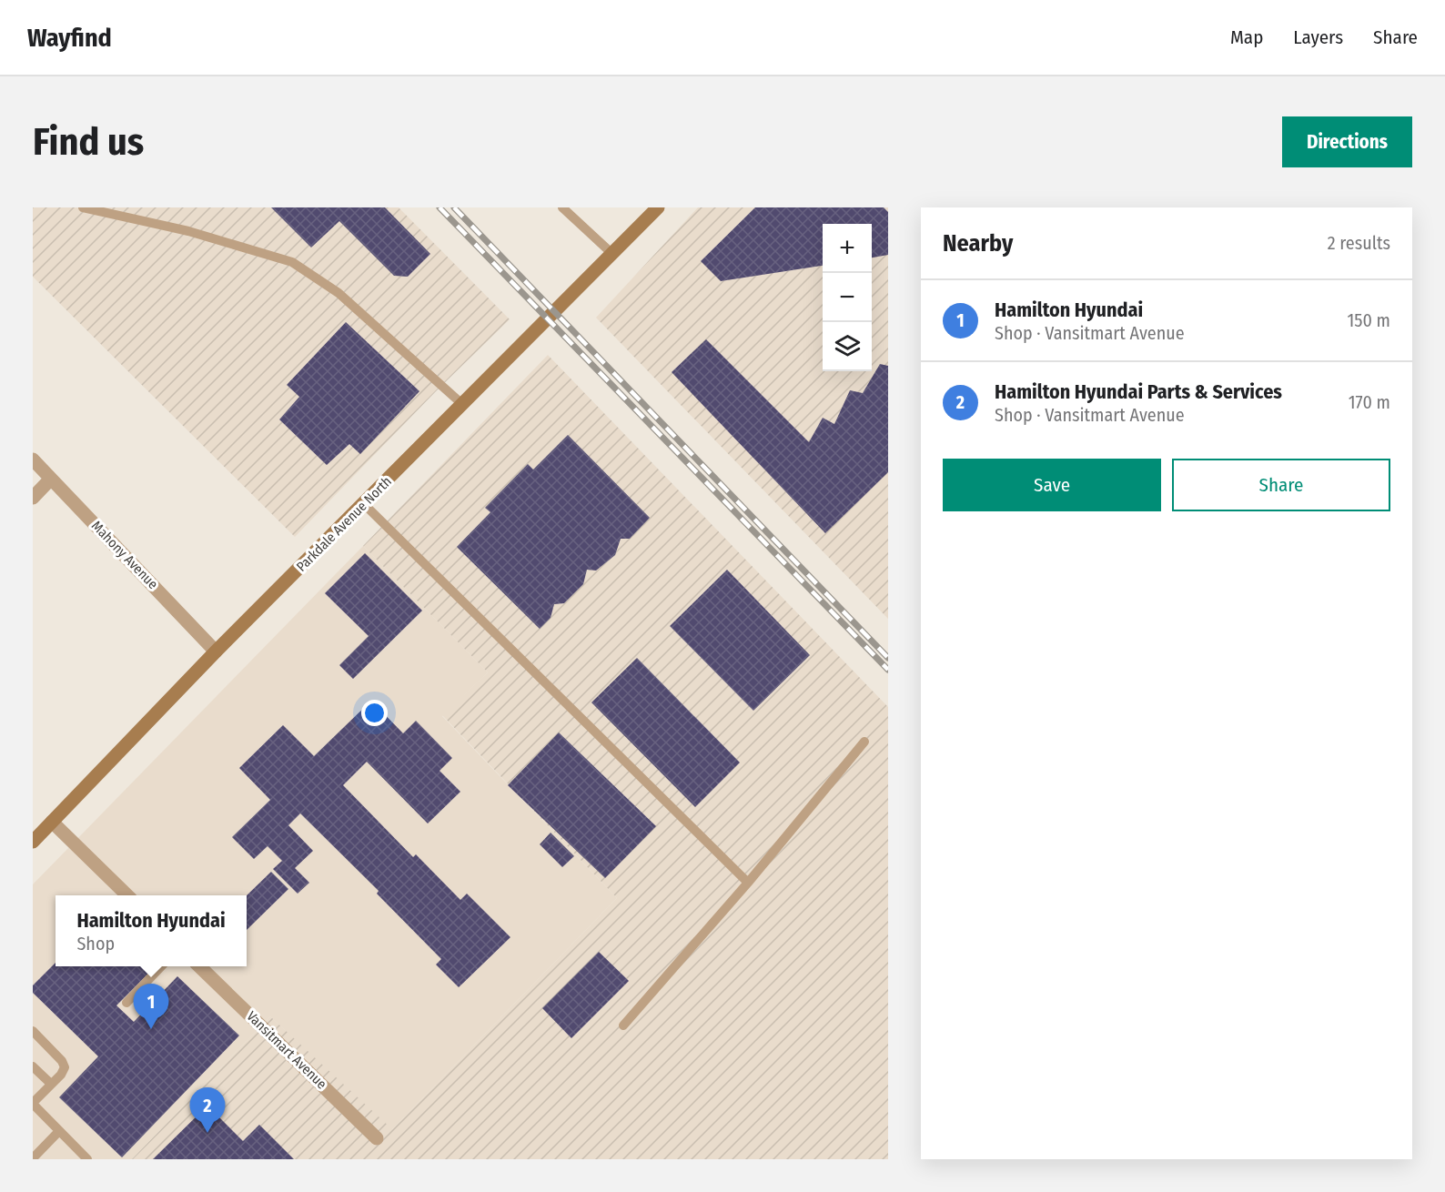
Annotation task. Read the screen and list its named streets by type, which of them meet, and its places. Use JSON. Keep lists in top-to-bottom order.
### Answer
{
  "streets": {
    "main road": ["Parkdale Avenue North"],
    "street": ["Mahony Avenue", "Vansitmart Avenue"]
  },
  "crossings": [
    ["Parkdale Avenue North", "Mahony Avenue"]
  ],
  "page": {
    "header": "Wayfind",
    "nav": ["Map", "Layers", "Share"],
    "buttons": [
      "Directions",
      ["Save", "Share"]
    ],
    "title": "Find us",
    "heading": ["Nearby", "2 results"],
    "map_buttons": ["+", "−"],
    "list": [
      {
        "mark": "1",
        "name": "Hamilton Hyundai",
        "note": "Shop · Vansitmart Avenue",
        "value": "150 m"
      },
      {
        "mark": "2",
        "name": "Hamilton Hyundai Parts & Services",
        "note": "Shop · Vansitmart Avenue",
        "value": "170 m"
      }
    ],
    "popup": ["Hamilton Hyundai", "Shop"],
    "pins": ["1", "2"]
  }
}
